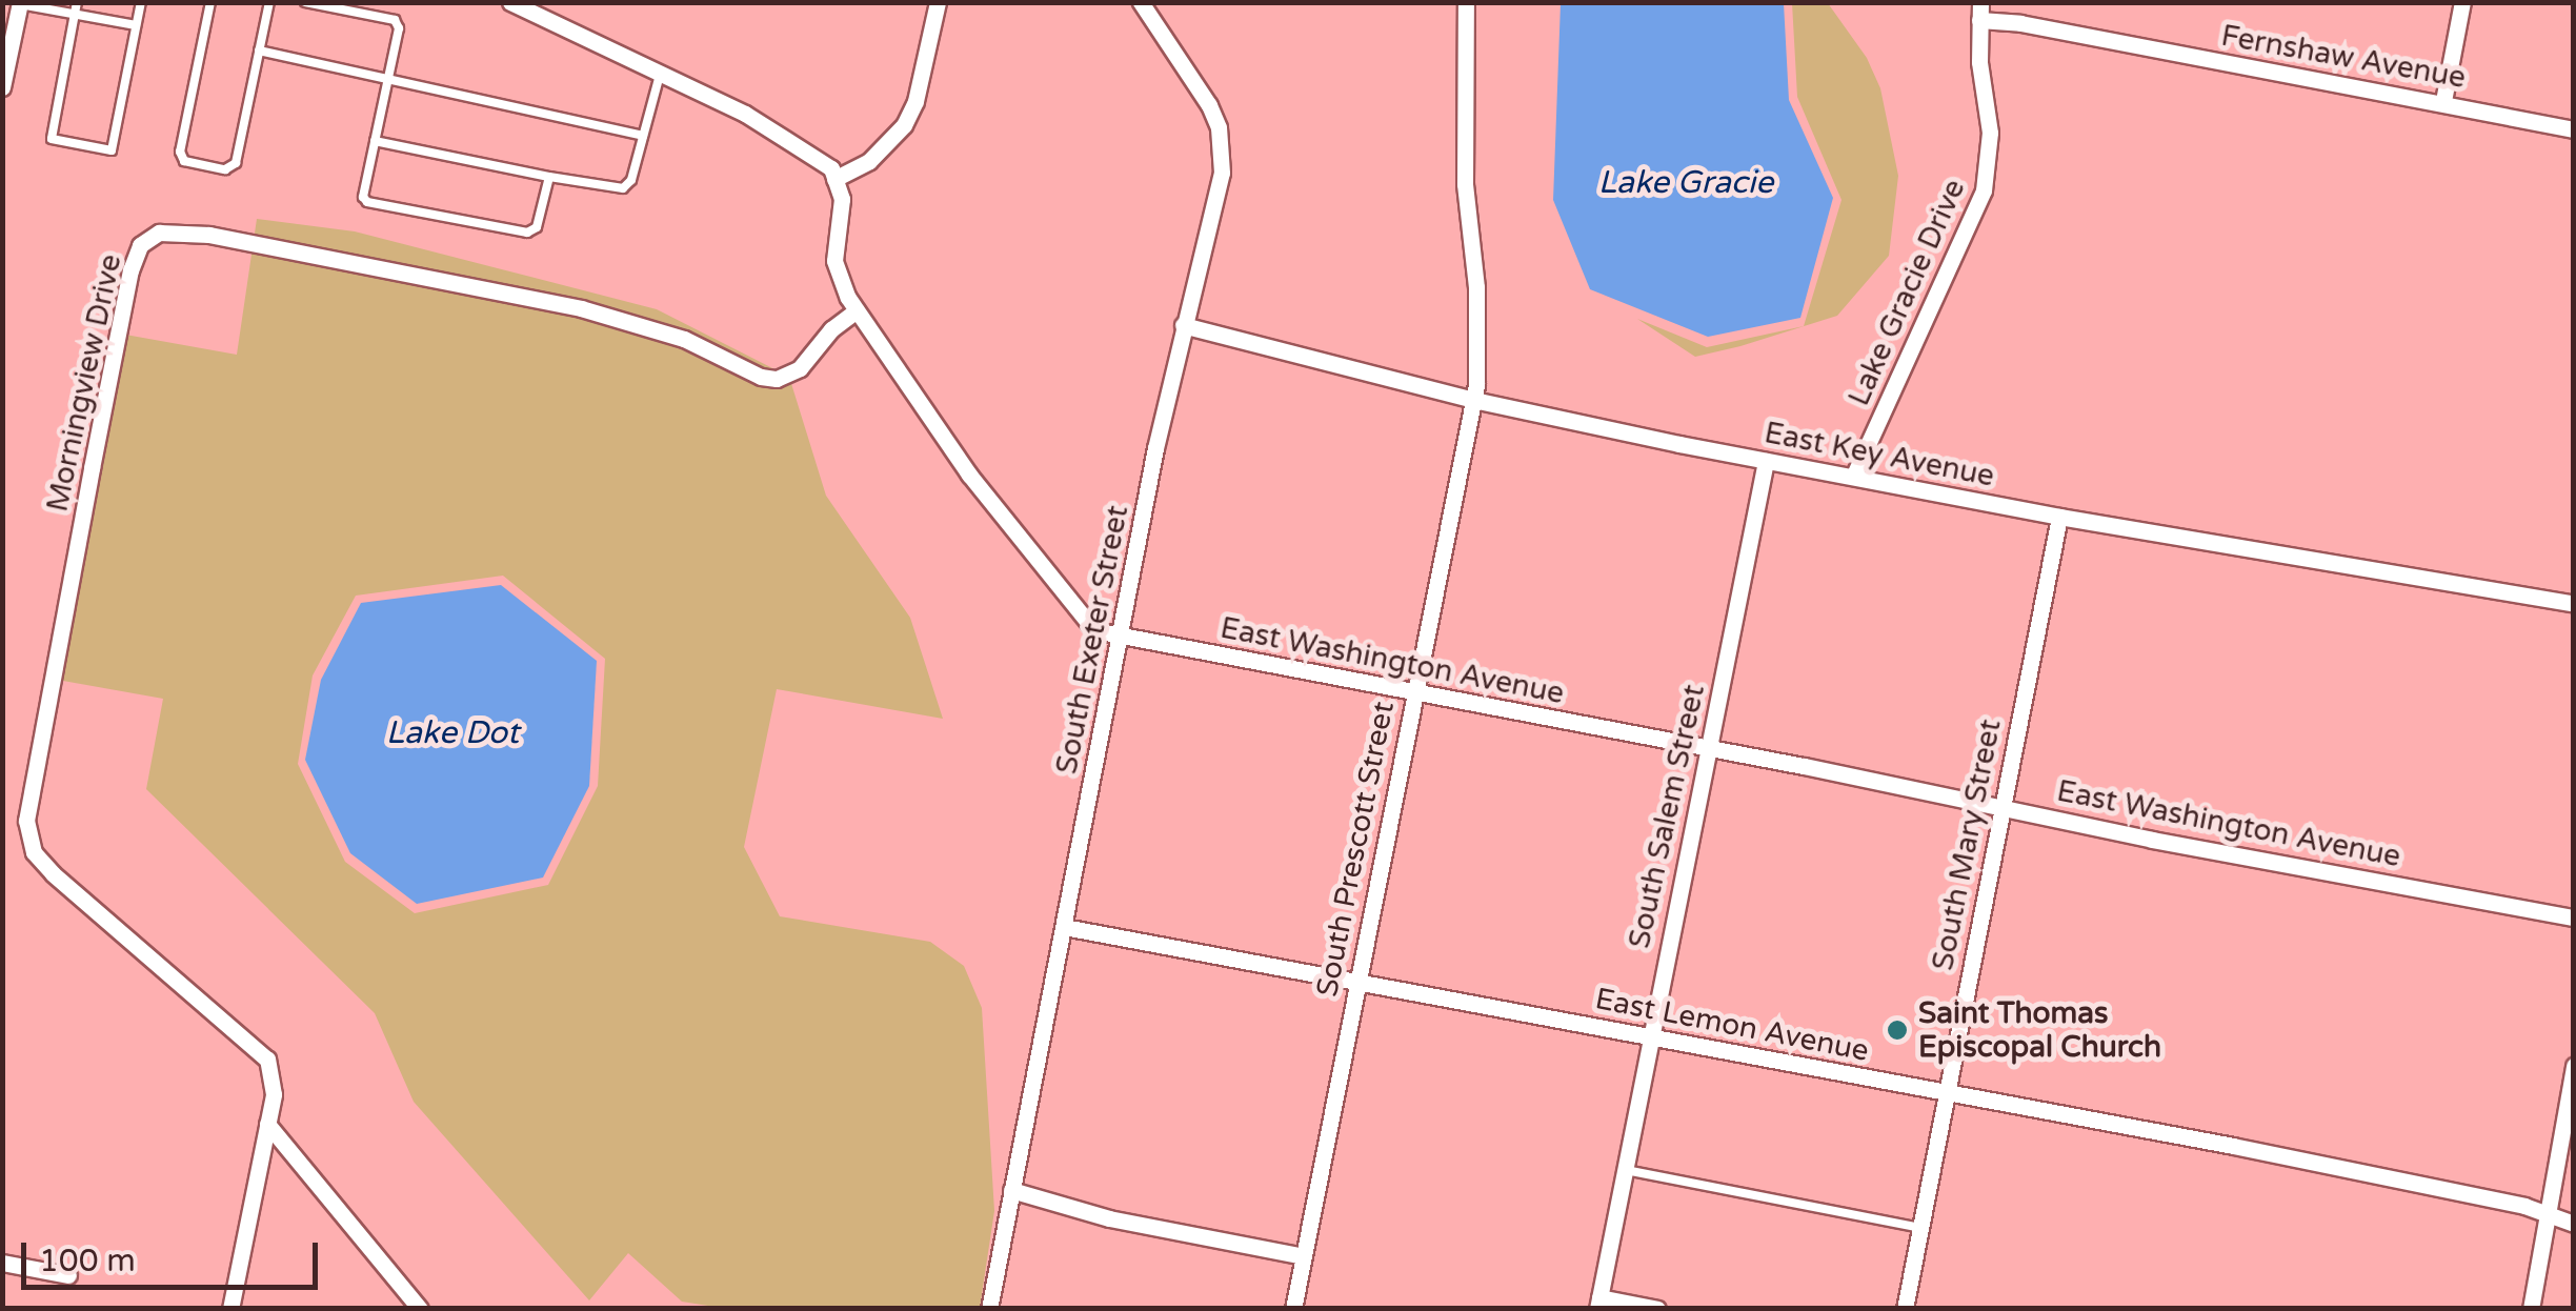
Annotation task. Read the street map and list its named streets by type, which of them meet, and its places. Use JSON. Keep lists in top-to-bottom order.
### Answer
{
  "streets": {
    "street": [
      "Fernshaw Avenue",
      "Lake Gracie Drive",
      "Morningview Drive",
      "East Key Avenue",
      "South Exeter Street",
      "East Washington Avenue",
      "South Salem Street",
      "South Mary Street",
      "South Prescott Street",
      "East Lemon Avenue"
    ]
  },
  "crossings": [
    ["Fernshaw Avenue", "Lake Gracie Drive"],
    ["Lake Gracie Drive", "East Key Avenue"],
    ["Morningview Drive", "East Washington Avenue"],
    ["East Key Avenue", "South Exeter Street"],
    ["East Key Avenue", "South Salem Street"],
    ["East Key Avenue", "South Mary Street"],
    ["East Key Avenue", "South Prescott Street"],
    ["South Exeter Street", "East Washington Avenue"],
    ["South Exeter Street", "East Lemon Avenue"],
    ["East Washington Avenue", "South Salem Street"],
    ["East Washington Avenue", "South Mary Street"],
    ["East Washington Avenue", "South Prescott Street"],
    ["South Salem Street", "East Lemon Avenue"],
    ["South Mary Street", "East Lemon Avenue"],
    ["South Prescott Street", "East Lemon Avenue"]
  ],
  "water": ["Lake Gracie", "Lake Dot"],
  "places": ["Saint Thomas Episcopal Church"],
  "scale_bar": "100 m"
}
